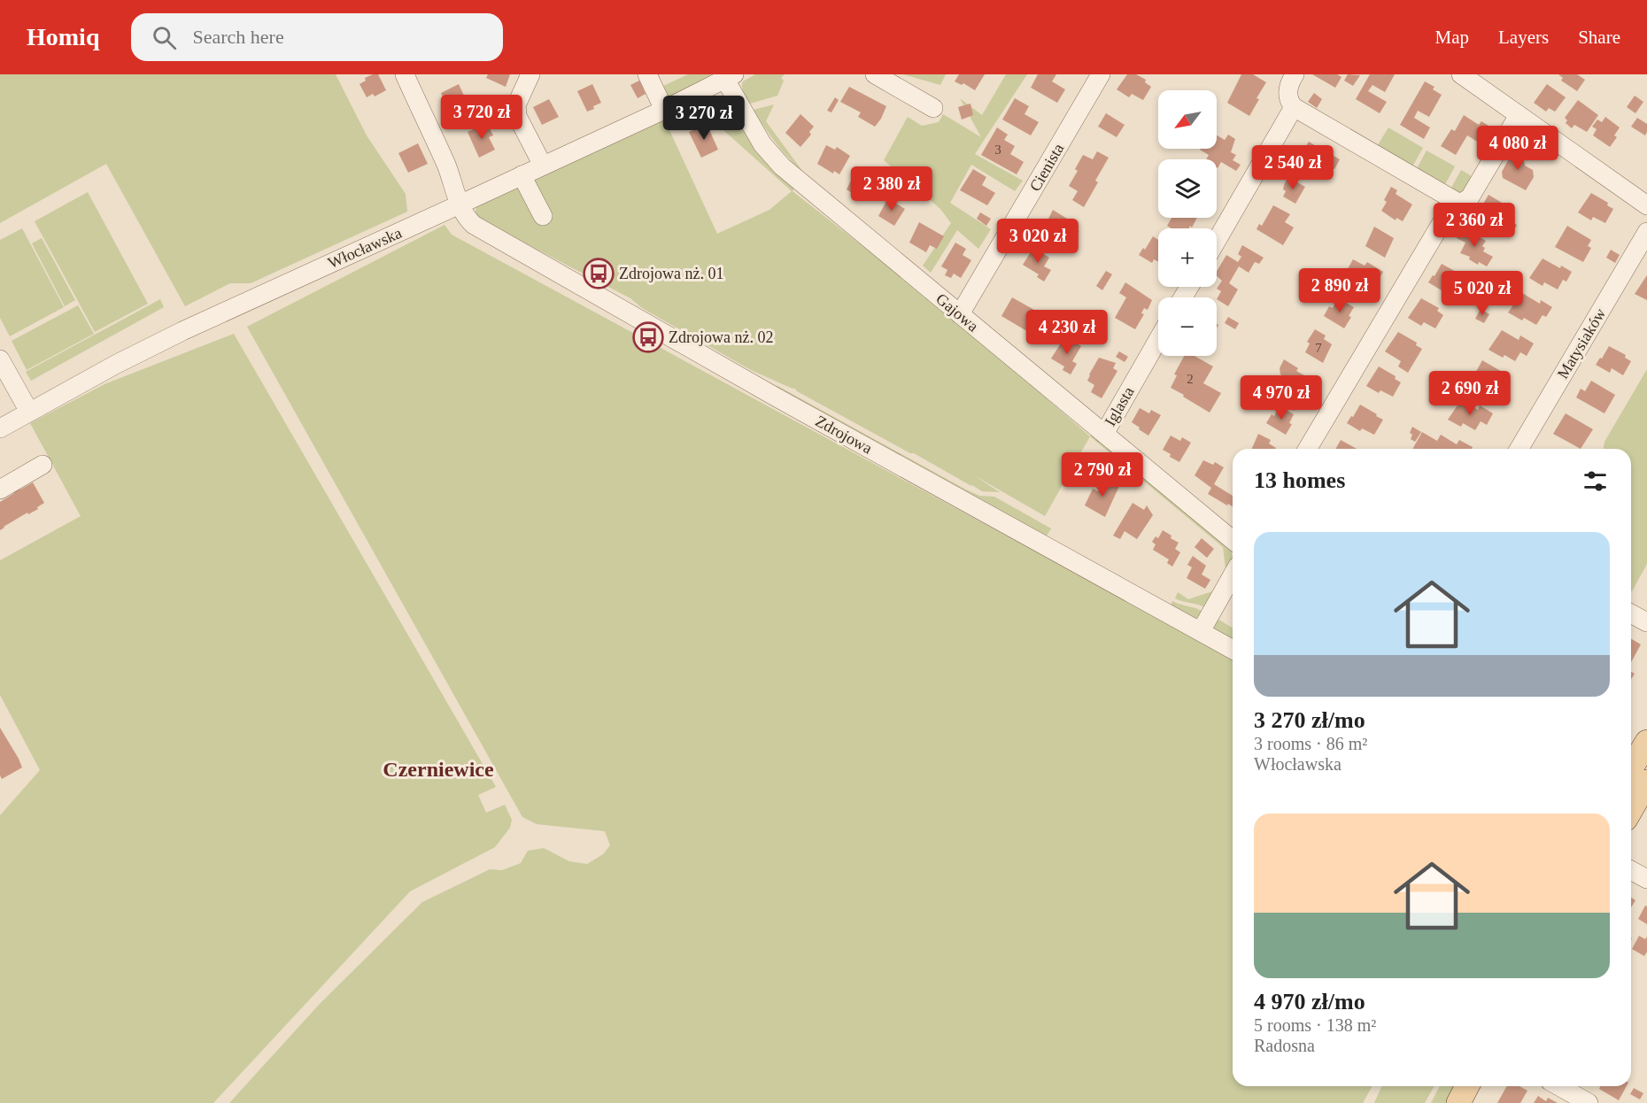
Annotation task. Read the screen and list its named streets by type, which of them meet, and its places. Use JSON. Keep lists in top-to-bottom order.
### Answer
{
  "streets": {
    "street": [
      "Cienista",
      "Włocławska",
      "Gajowa",
      "Matysiaków",
      "Iglasta",
      "Zdrojowa"
    ]
  },
  "crossings": [
    ["Cienista", "Gajowa"],
    ["Włocławska", "Gajowa"],
    ["Włocławska", "Zdrojowa"],
    ["Gajowa", "Iglasta"]
  ],
  "districts": ["Czerniewice"],
  "places": {
    "bus stop": ["Zdrojowa nż. 01", "Zdrojowa nż. 02"]
  },
  "house_numbers": ["3", "7", "2"],
  "north": "bottom left",
  "page": {
    "header": "Homiq",
    "search": "Search here",
    "nav": ["Map", "Layers", "Share"],
    "map_buttons": ["+", "−"],
    "price": [
      "3 720 zł",
      "3 270 zł",
      "4 080 zł",
      "2 540 zł",
      "2 380 zł",
      "2 360 zł",
      "3 020 zł",
      "2 890 zł",
      "5 020 zł",
      "4 230 zł",
      "2 690 zł",
      "4 970 zł",
      "2 790 zł"
    ],
    "heading": "13 homes",
    "list": [
      {
        "name": "3 270 zł/mo",
        "note": "3 rooms · 86 m² · Włocławska"
      },
      {
        "name": "4 970 zł/mo",
        "note": "5 rooms · 138 m² · Radosna"
      }
    ]
  }
}
